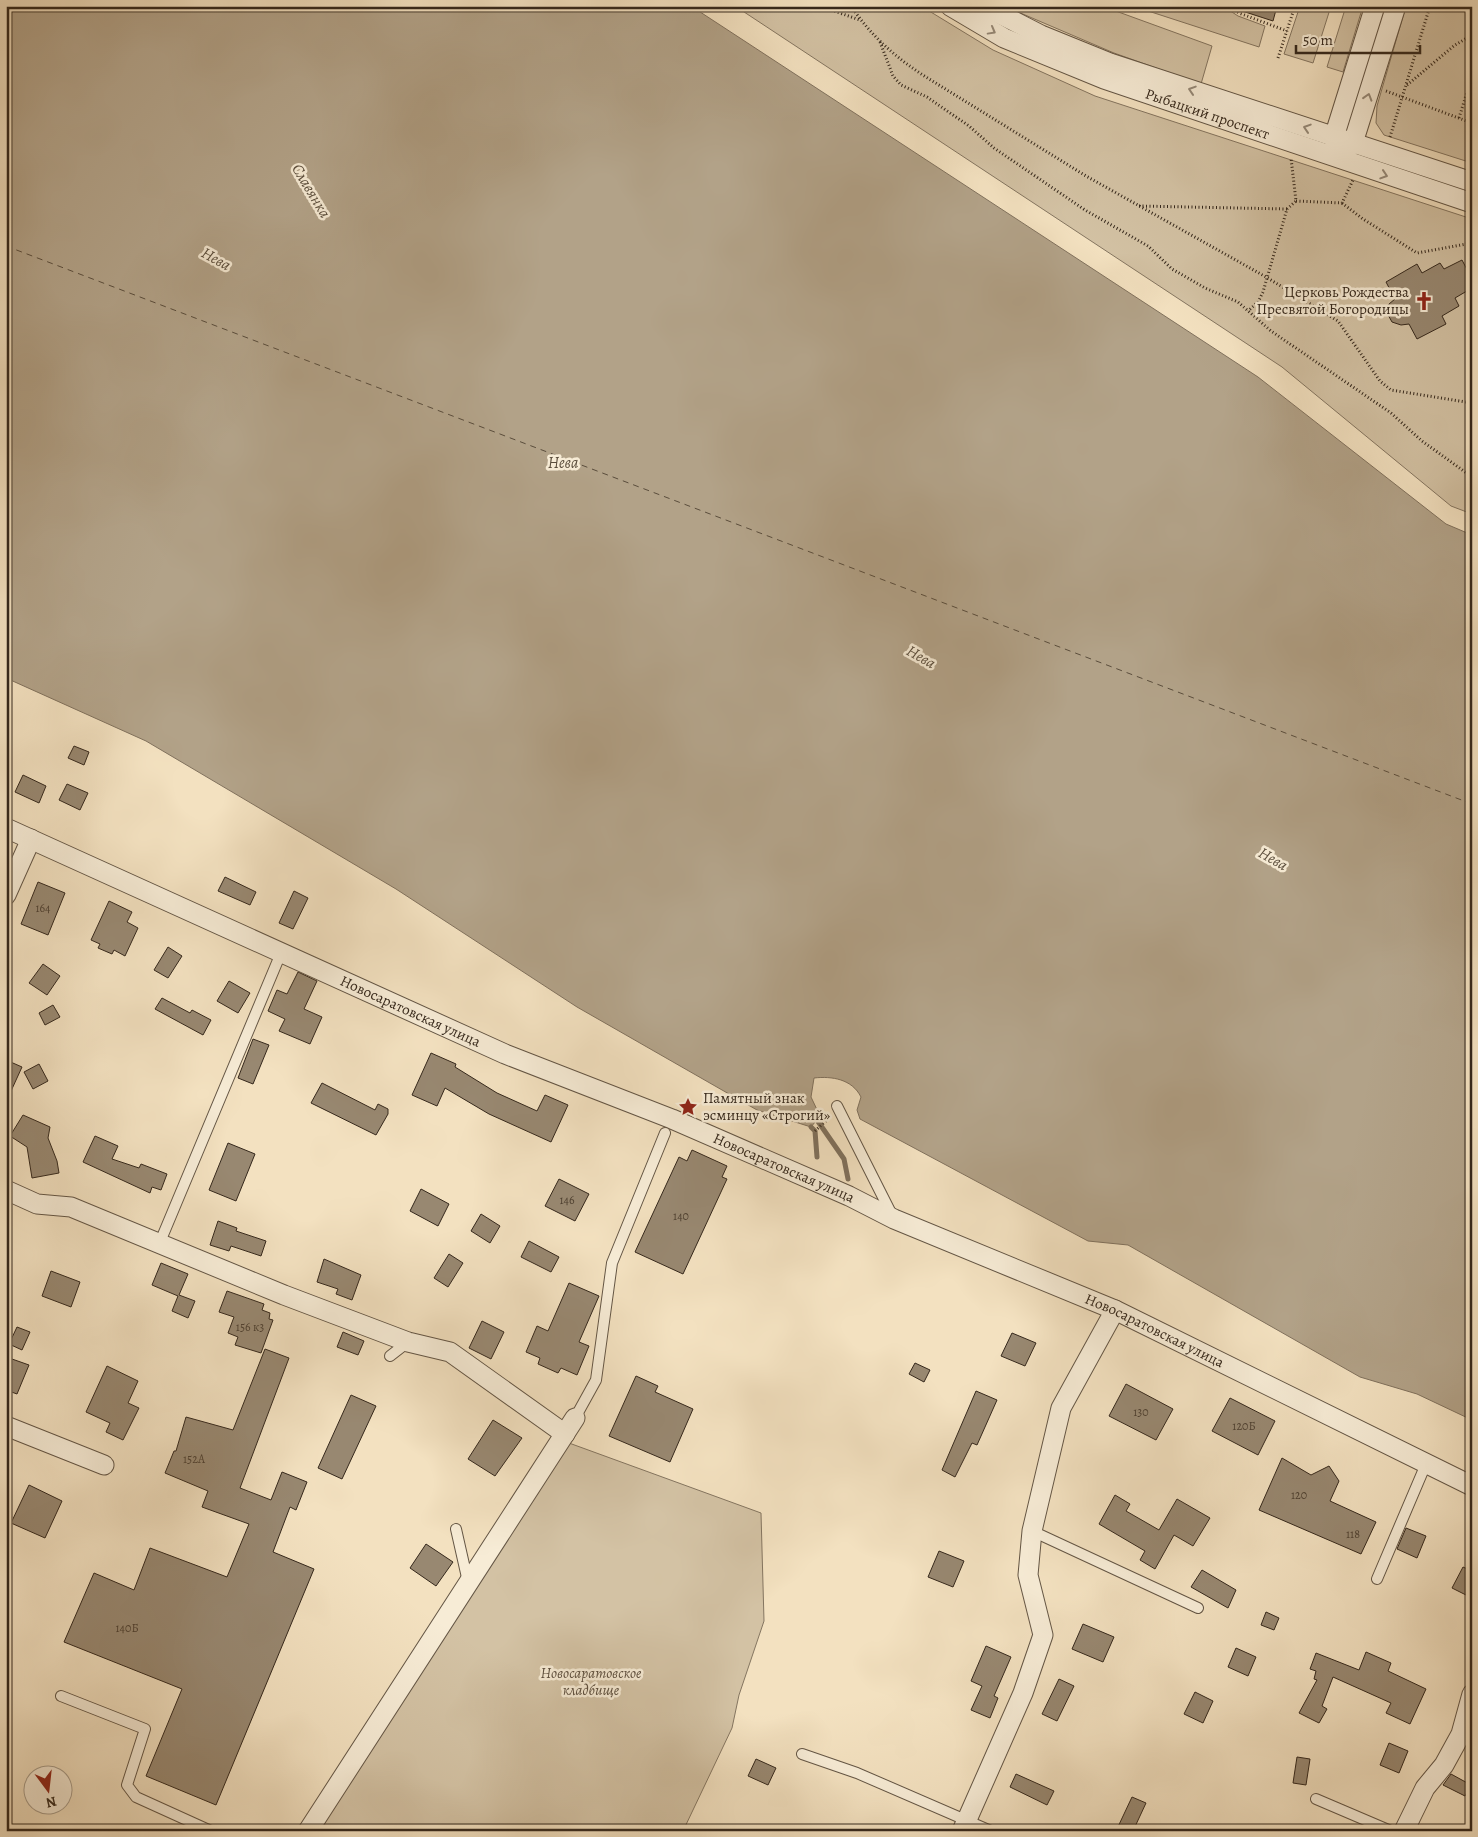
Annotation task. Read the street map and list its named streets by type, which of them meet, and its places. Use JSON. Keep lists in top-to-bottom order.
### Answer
{
  "streets": {
    "street": ["Рыбацкий проспект", "Новосаратовская улица"]
  },
  "water": ["Славянка", "Нева"],
  "parks": ["Новосаратовское кладбище"],
  "places": {
    "church": ["Церковь Рождества Пресвятой Богородицы"],
    "place": ["Памятный знак эсминцу «Строгий»"]
  },
  "house_numbers": [
    "164",
    "146",
    "140",
    "156 к3",
    "130",
    "120Б",
    "152А",
    "120",
    "118",
    "140Б"
  ],
  "scale_bar": "50 m",
  "north": "bottom"
}
